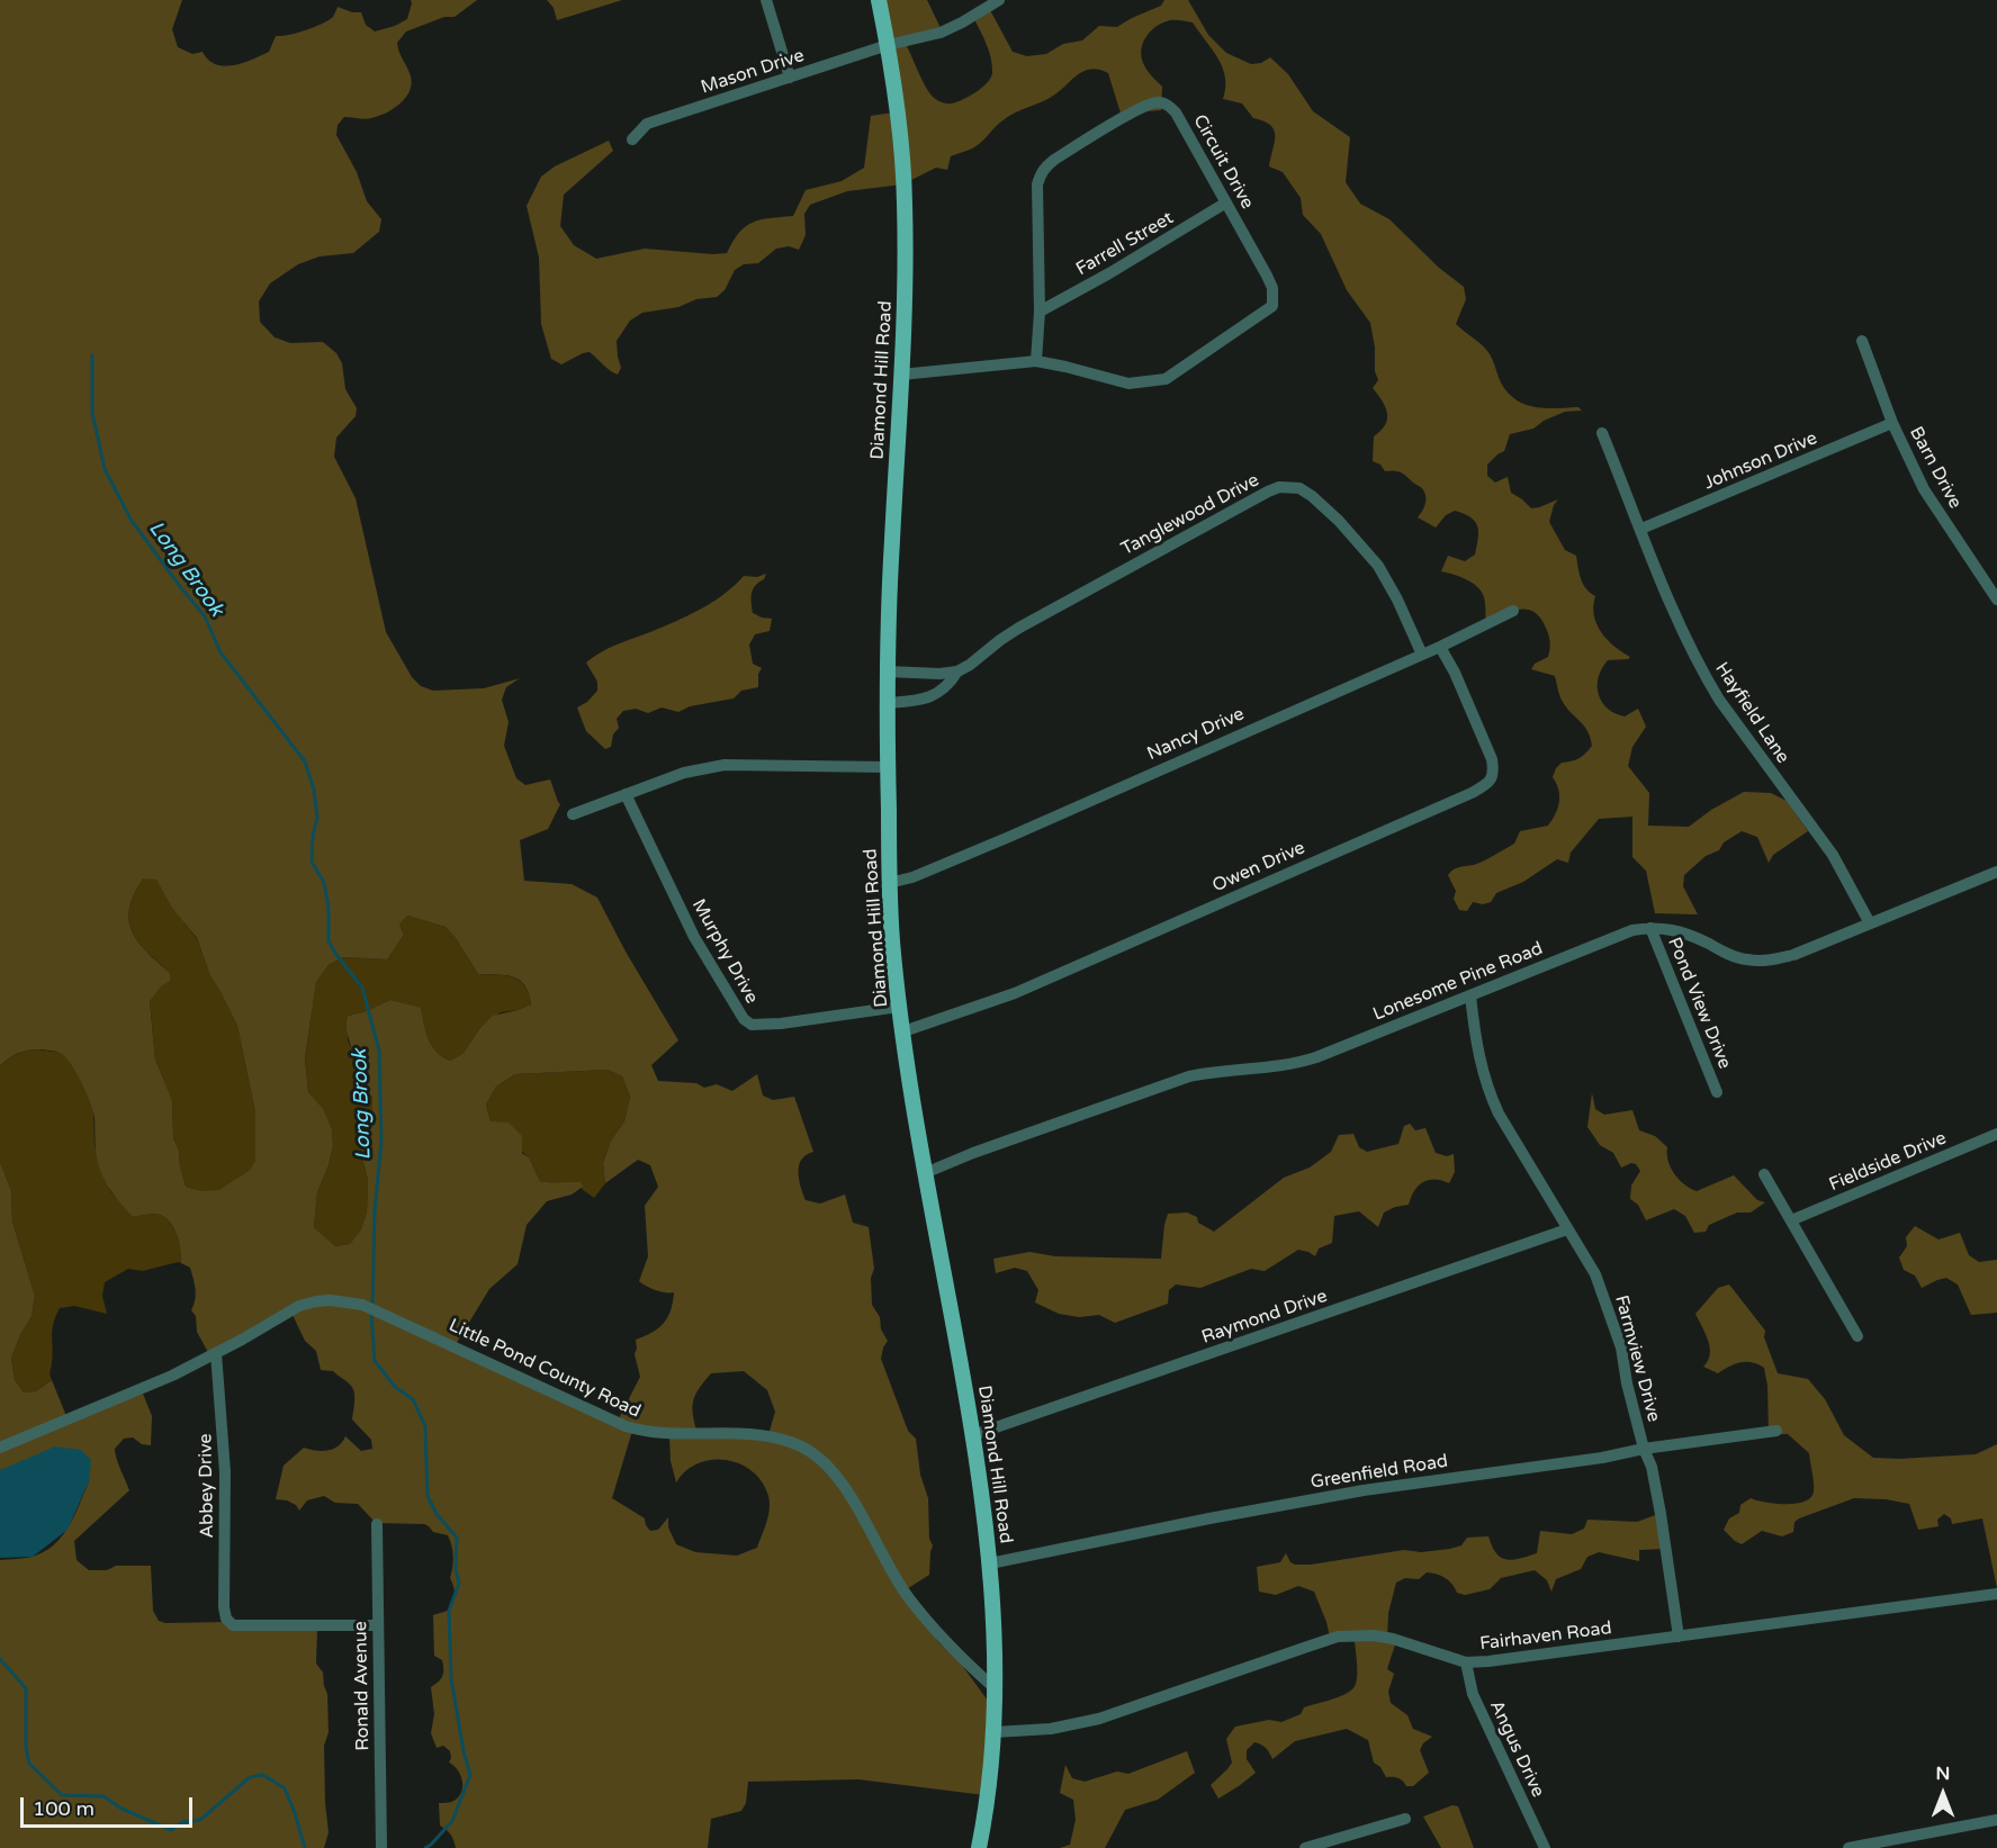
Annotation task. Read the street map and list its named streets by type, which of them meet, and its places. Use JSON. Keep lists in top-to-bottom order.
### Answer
{
  "streets": {
    "main road": ["Diamond Hill Road"],
    "street": [
      "Mason Drive",
      "Circuit Drive",
      "Farrell Street",
      "Johnson Drive",
      "Barn Drive",
      "Tanglewood Drive",
      "Hayfield Lane",
      "Nancy Drive",
      "Owen Drive",
      "Murphy Drive",
      "Lonesome Pine Road",
      "Pond View Drive",
      "Fieldside Drive",
      "Raymond Drive",
      "Farmview Drive",
      "Little Pond County Road",
      "Greenfield Road",
      "Abbey Drive",
      "Fairhaven Road",
      "Ronald Avenue",
      "Angus Drive"
    ]
  },
  "crossings": [
    ["Mason Drive", "Diamond Hill Road"],
    ["Circuit Drive", "Farrell Street"],
    ["Circuit Drive", "Diamond Hill Road"],
    ["Diamond Hill Road", "Tanglewood Drive"],
    ["Diamond Hill Road", "Nancy Drive"],
    ["Diamond Hill Road", "Owen Drive"],
    ["Diamond Hill Road", "Murphy Drive"],
    ["Diamond Hill Road", "Lonesome Pine Road"],
    ["Diamond Hill Road", "Raymond Drive"],
    ["Diamond Hill Road", "Little Pond County Road"],
    ["Diamond Hill Road", "Greenfield Road"],
    ["Diamond Hill Road", "Fairhaven Road"],
    ["Johnson Drive", "Barn Drive"],
    ["Johnson Drive", "Hayfield Lane"],
    ["Tanglewood Drive", "Nancy Drive"],
    ["Hayfield Lane", "Lonesome Pine Road"],
    ["Nancy Drive", "Owen Drive"],
    ["Lonesome Pine Road", "Pond View Drive"],
    ["Lonesome Pine Road", "Farmview Drive"],
    ["Raymond Drive", "Farmview Drive"],
    ["Farmview Drive", "Greenfield Road"],
    ["Farmview Drive", "Fairhaven Road"],
    ["Little Pond County Road", "Abbey Drive"],
    ["Abbey Drive", "Ronald Avenue"],
    ["Fairhaven Road", "Angus Drive"]
  ],
  "water": ["Long Brook"],
  "scale_bar": "100 m",
  "north": "top"
}
